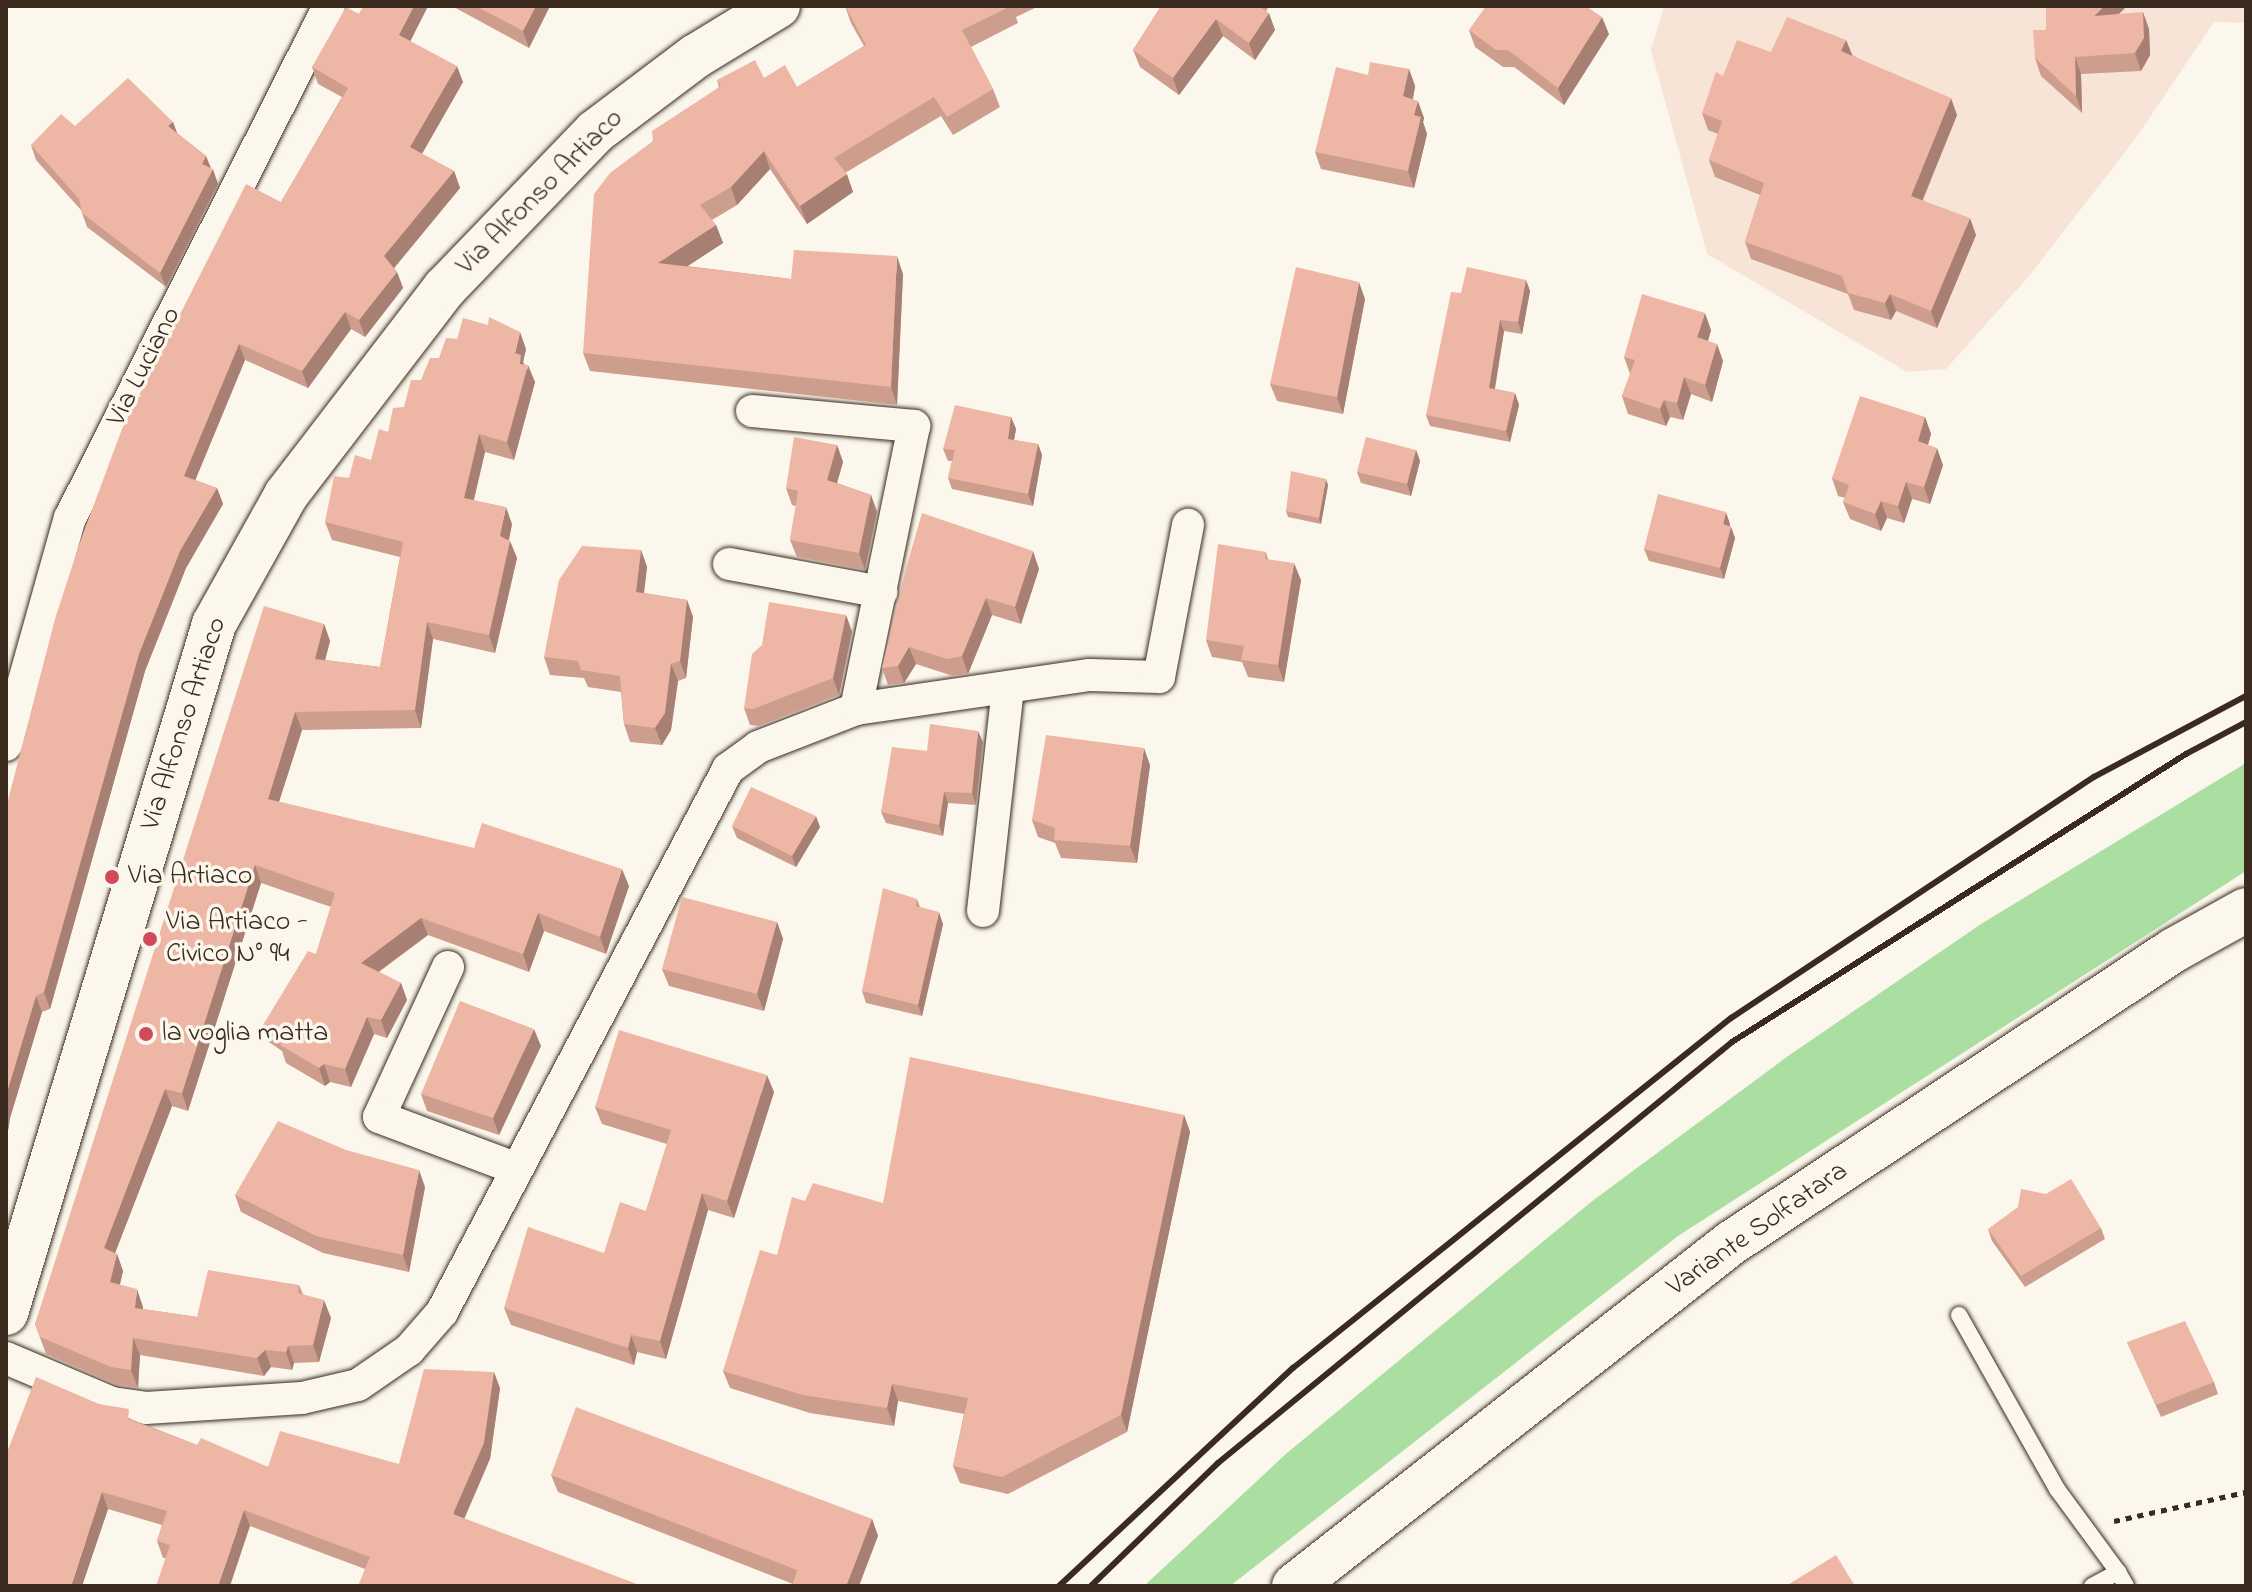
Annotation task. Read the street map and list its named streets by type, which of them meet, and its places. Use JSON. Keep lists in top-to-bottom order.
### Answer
{
  "streets": {
    "main road": ["Via Alfonso Artiaco", "Variante Solfatara"],
    "street": ["Via Luciano"]
  },
  "places": ["Via Artiaco", "Via Artiaco - Civico N° 94", "la voglia matta"]
}
